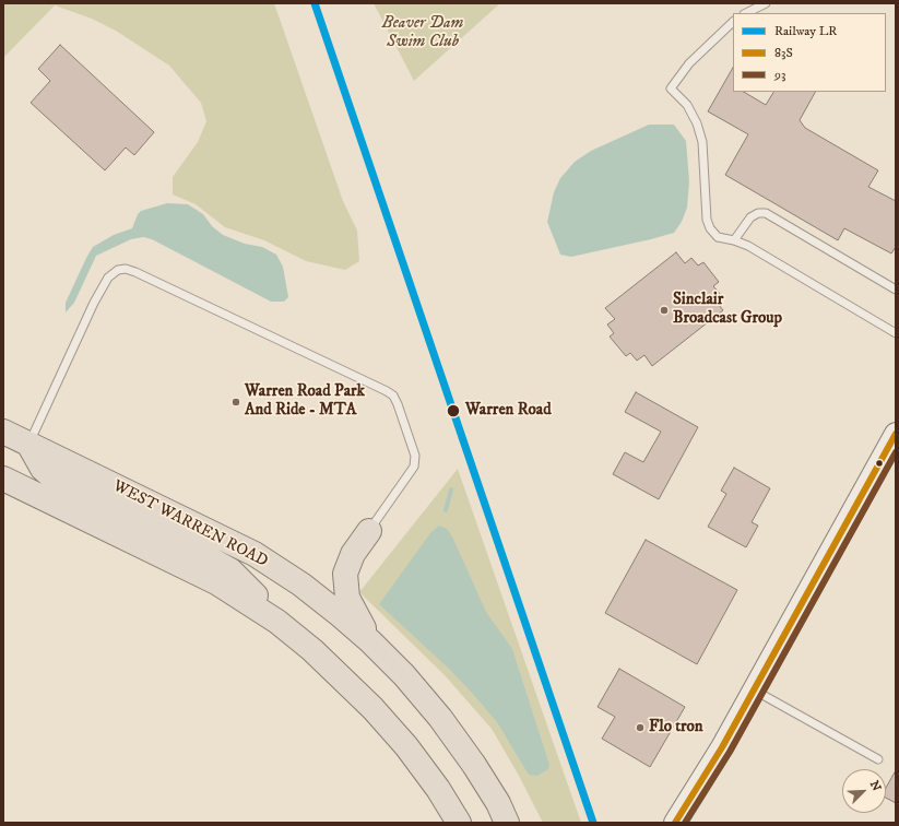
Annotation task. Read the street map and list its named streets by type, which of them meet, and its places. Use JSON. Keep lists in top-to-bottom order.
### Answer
{
  "streets": {
    "main road": ["WEST WARREN ROAD"]
  },
  "parks": ["Beaver Dam Swim Club"],
  "places": [
    "Sinclair Broadcast Group",
    "Warren Road Park And Ride - MTA",
    "Warren Road",
    "Flo tron"
  ],
  "lines": ["rail line LR", "transit line 83S", "transit line 93"],
  "legend": ["Railway LR", "83S", "93"],
  "north": "top right"
}
